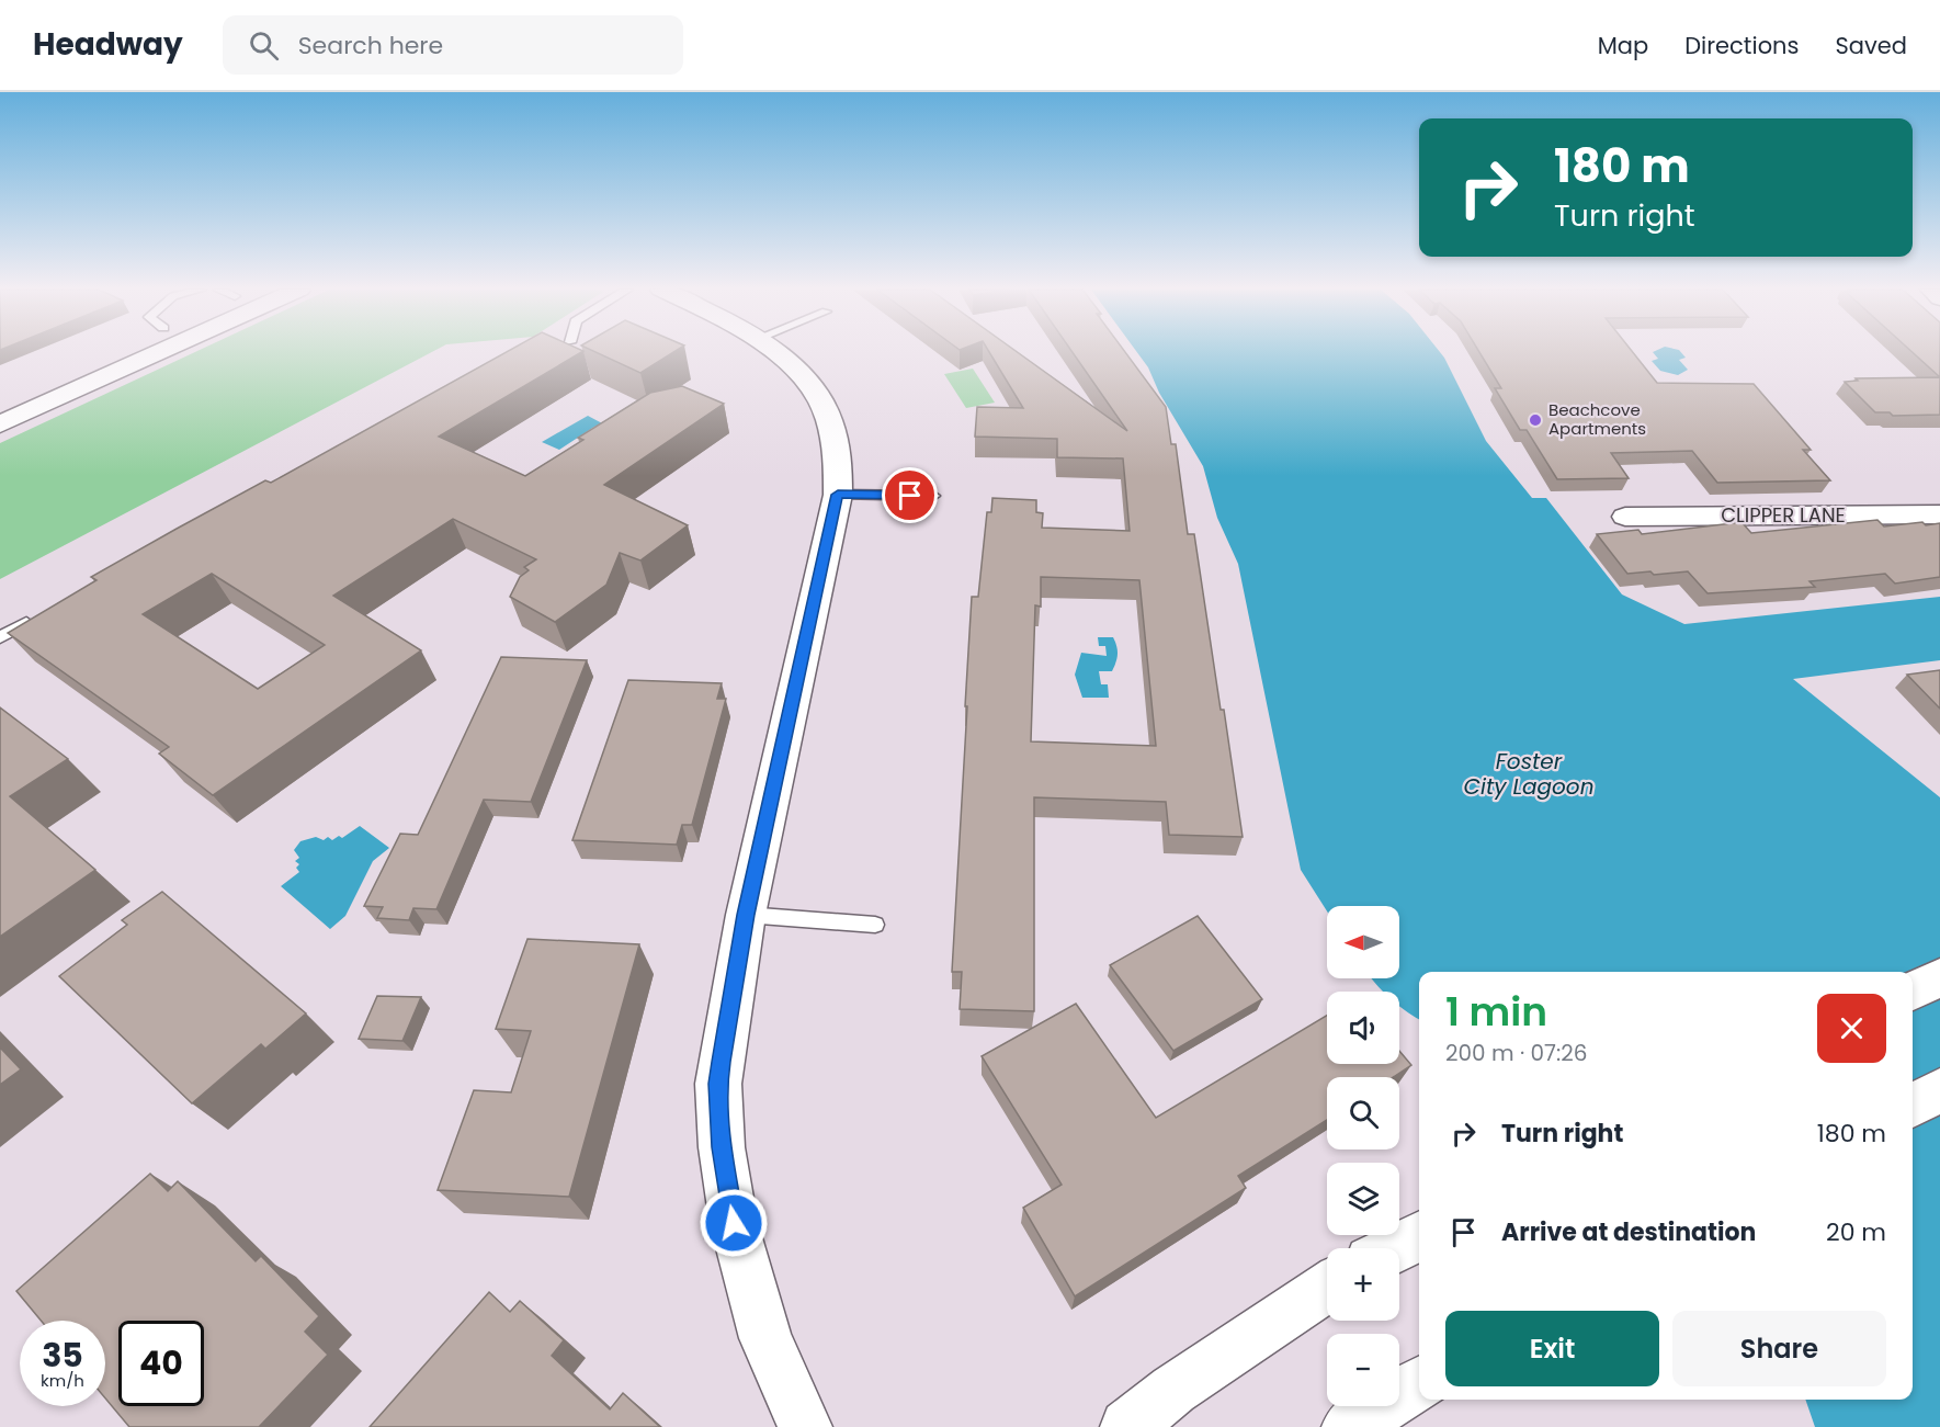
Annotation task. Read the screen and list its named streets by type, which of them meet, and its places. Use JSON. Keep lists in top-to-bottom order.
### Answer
{
  "streets": {
    "street": ["CLIPPER LANE"]
  },
  "water": ["Foster City Lagoon"],
  "places": ["Beachcove Apartments"],
  "north": "left",
  "page": {
    "header": "Headway",
    "search": "Search here",
    "nav": ["Map", "Directions", "Saved"],
    "turn": ["180 m", "Turn right"],
    "map_buttons": ["+", "−"],
    "heading": ["1 min", "200 m · 07:26"],
    "list": [
      {
        "name": "Turn right",
        "value": "180 m"
      },
      {
        "name": "Arrive at destination",
        "value": "20 m"
      }
    ],
    "buttons": ["Exit", "Share"],
    "speed": "35 km/h",
    "limit": "40"
  }
}
